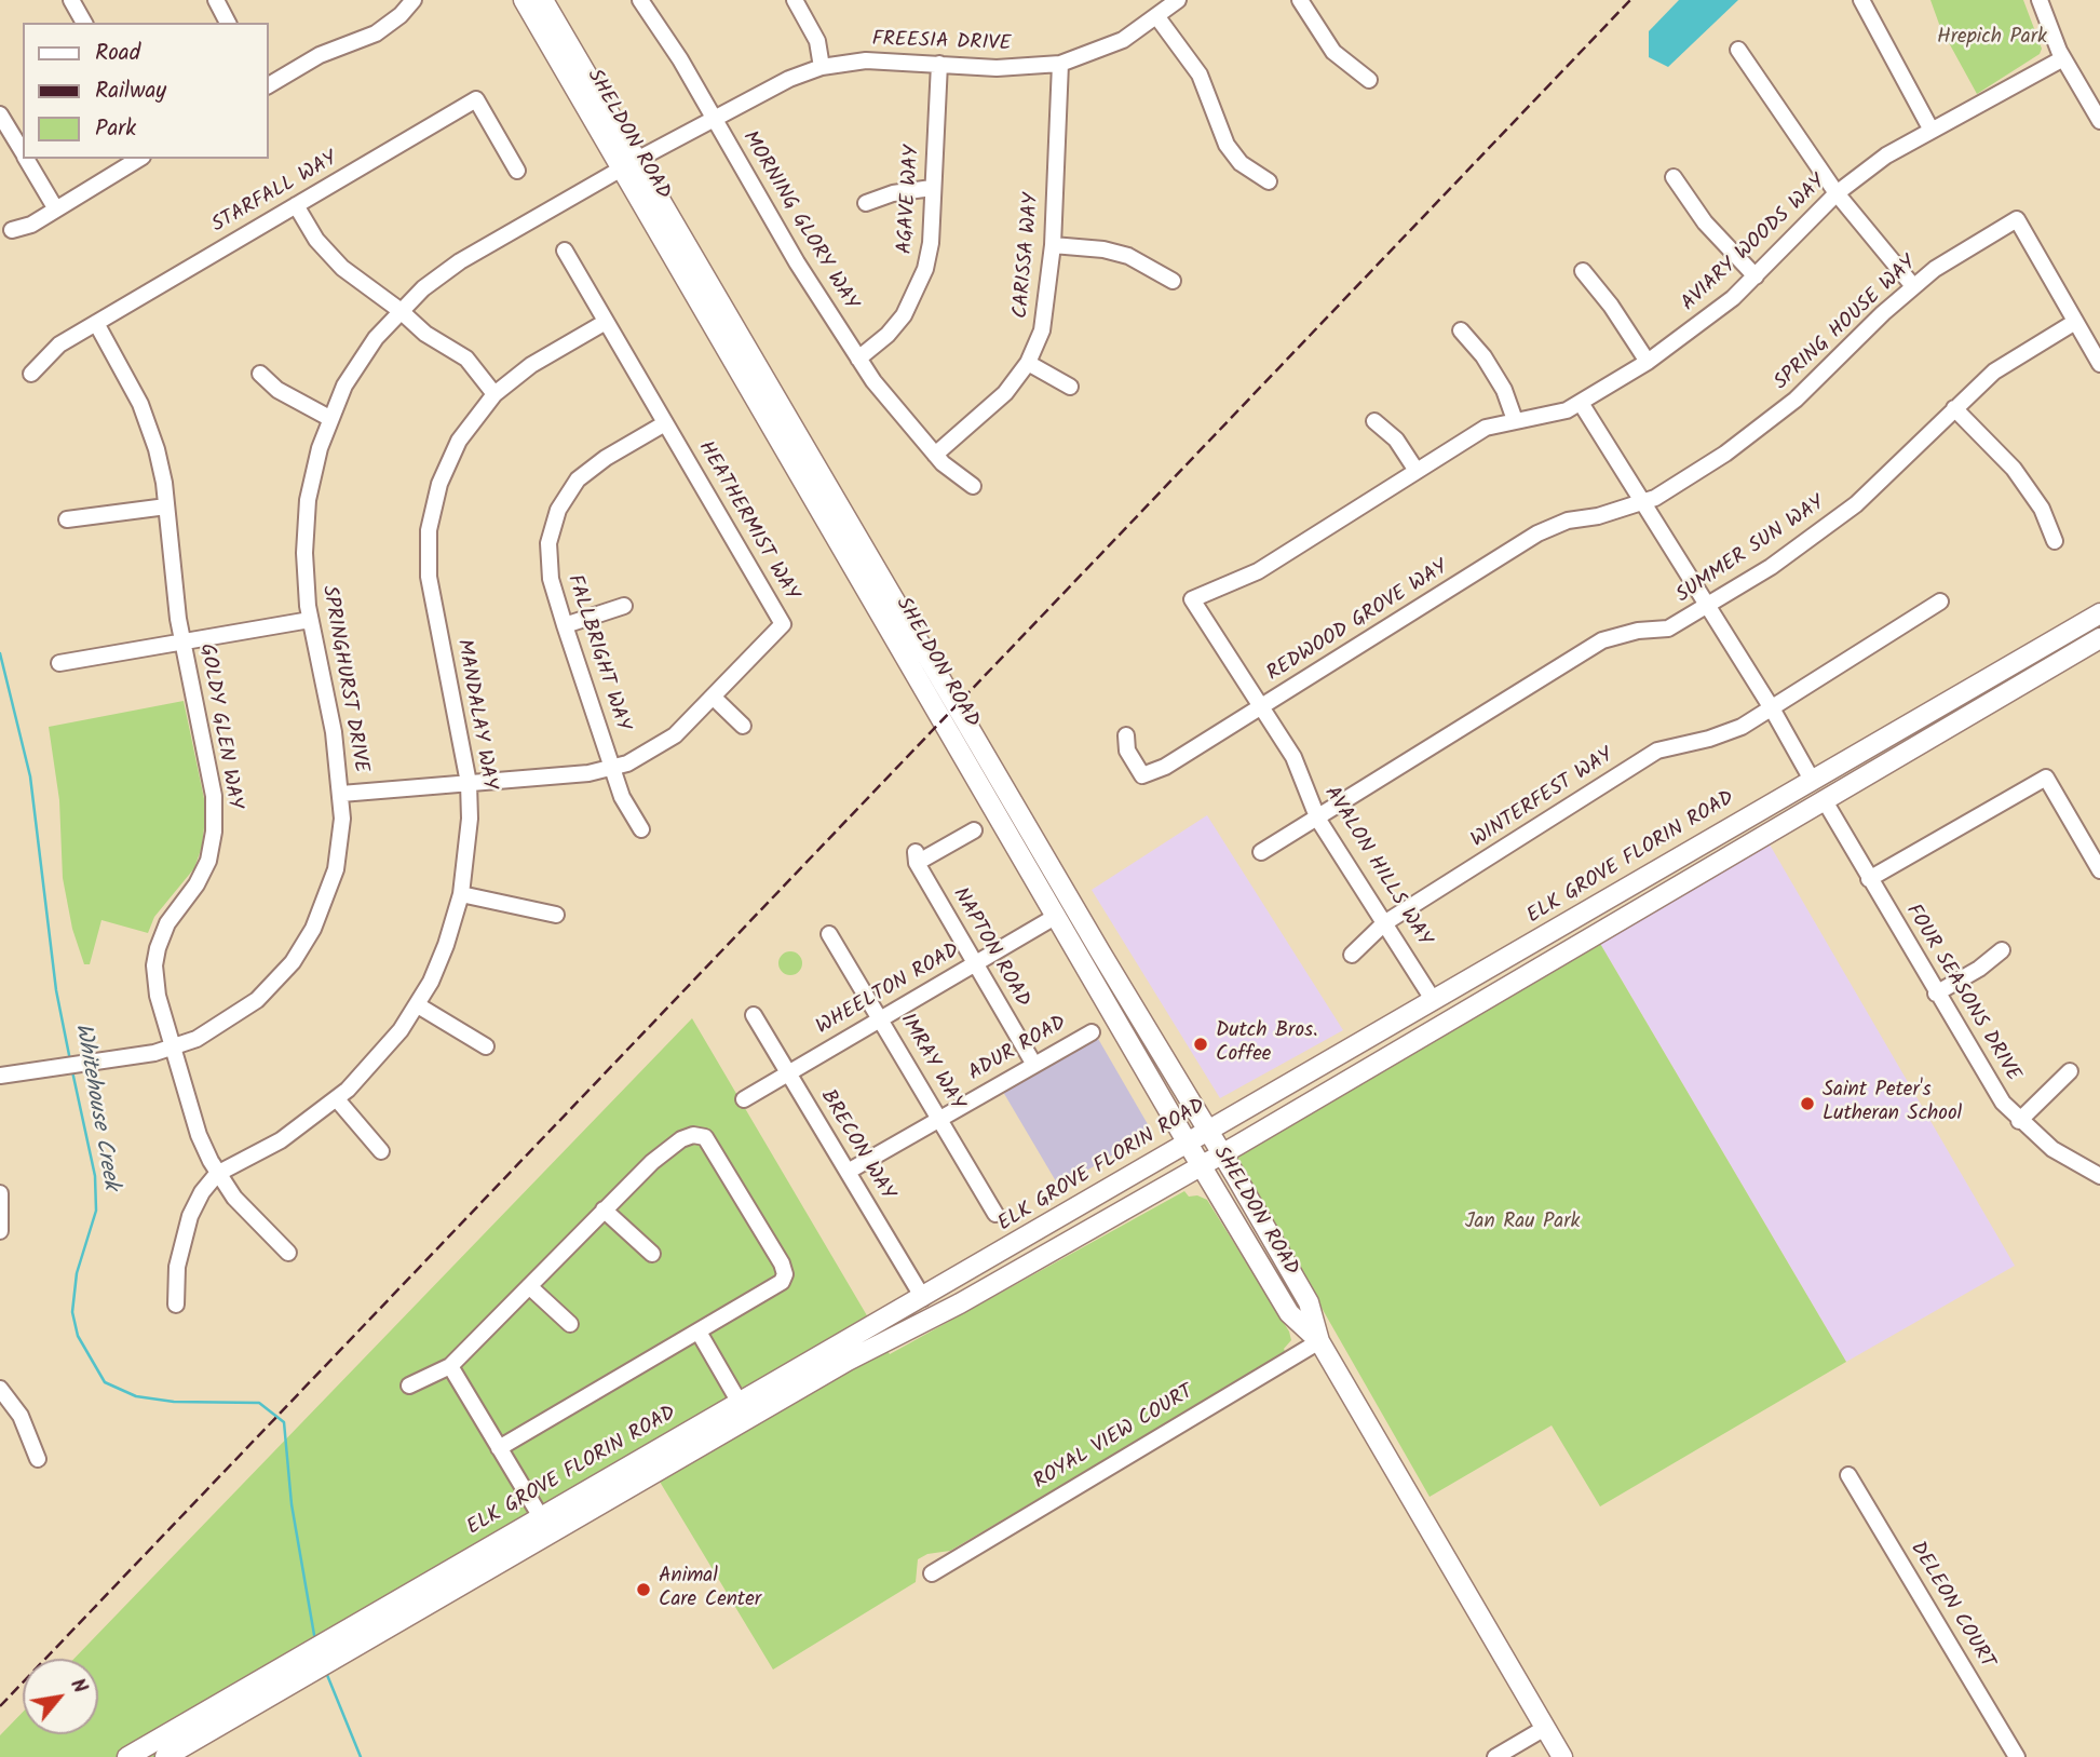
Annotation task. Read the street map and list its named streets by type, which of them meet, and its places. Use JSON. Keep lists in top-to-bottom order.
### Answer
{
  "streets": {
    "main road": ["SHELDON ROAD", "ELK GROVE FLORIN ROAD"],
    "street": [
      "FREESIA DRIVE",
      "STARFALL WAY",
      "AGAVE WAY",
      "MORNING GLORY WAY",
      "AVIARY WOODS WAY",
      "CARISSA WAY",
      "SPRING HOUSE WAY",
      "HEATHERMIST WAY",
      "SUMMER SUN WAY",
      "REDWOOD GROVE WAY",
      "FALLBRIGHT WAY",
      "SPRINGHURST DRIVE",
      "MANDALAY WAY",
      "GOLDY GLEN WAY",
      "WINTERFEST WAY",
      "AVALON HILLS WAY",
      "NAPTON ROAD",
      "WHEELTON ROAD",
      "FOUR SEASONS DRIVE",
      "ADUR ROAD",
      "IMRAY WAY",
      "BRECON WAY",
      "ROYAL VIEW COURT",
      "DELEON COURT"
    ]
  },
  "crossings": [
    ["FREESIA DRIVE", "SHELDON ROAD"],
    ["FREESIA DRIVE", "AGAVE WAY"],
    ["FREESIA DRIVE", "MORNING GLORY WAY"],
    ["FREESIA DRIVE", "CARISSA WAY"],
    ["FREESIA DRIVE", "SPRINGHURST DRIVE"],
    ["SHELDON ROAD", "SPRINGHURST DRIVE"],
    ["SHELDON ROAD", "ELK GROVE FLORIN ROAD"],
    ["SHELDON ROAD", "WHEELTON ROAD"],
    ["SHELDON ROAD", "ROYAL VIEW COURT"],
    ["STARFALL WAY", "GOLDY GLEN WAY"],
    ["AGAVE WAY", "MORNING GLORY WAY"],
    ["MORNING GLORY WAY", "CARISSA WAY"],
    ["AVIARY WOODS WAY", "AVALON HILLS WAY"],
    ["SPRING HOUSE WAY", "SUMMER SUN WAY"],
    ["SPRING HOUSE WAY", "REDWOOD GROVE WAY"],
    ["HEATHERMIST WAY", "FALLBRIGHT WAY"],
    ["HEATHERMIST WAY", "SPRINGHURST DRIVE"],
    ["HEATHERMIST WAY", "MANDALAY WAY"],
    ["SUMMER SUN WAY", "AVALON HILLS WAY"],
    ["REDWOOD GROVE WAY", "AVALON HILLS WAY"],
    ["SPRINGHURST DRIVE", "GOLDY GLEN WAY"],
    ["MANDALAY WAY", "GOLDY GLEN WAY"],
    ["WINTERFEST WAY", "AVALON HILLS WAY"],
    ["ELK GROVE FLORIN ROAD", "AVALON HILLS WAY"],
    ["ELK GROVE FLORIN ROAD", "FOUR SEASONS DRIVE"],
    ["ELK GROVE FLORIN ROAD", "BRECON WAY"],
    ["NAPTON ROAD", "WHEELTON ROAD"],
    ["NAPTON ROAD", "ADUR ROAD"],
    ["WHEELTON ROAD", "IMRAY WAY"],
    ["WHEELTON ROAD", "BRECON WAY"],
    ["ADUR ROAD", "IMRAY WAY"],
    ["ADUR ROAD", "BRECON WAY"]
  ],
  "water": ["Whitehouse Creek"],
  "parks": ["Hrepich Park", "Jan Rau Park"],
  "places": ["Dutch Bros. Coffee", "Saint Peter's Lutheran School", "Animal Care Center"],
  "legend": ["Road", "Railway", "Park"],
  "north": "top right"
}
